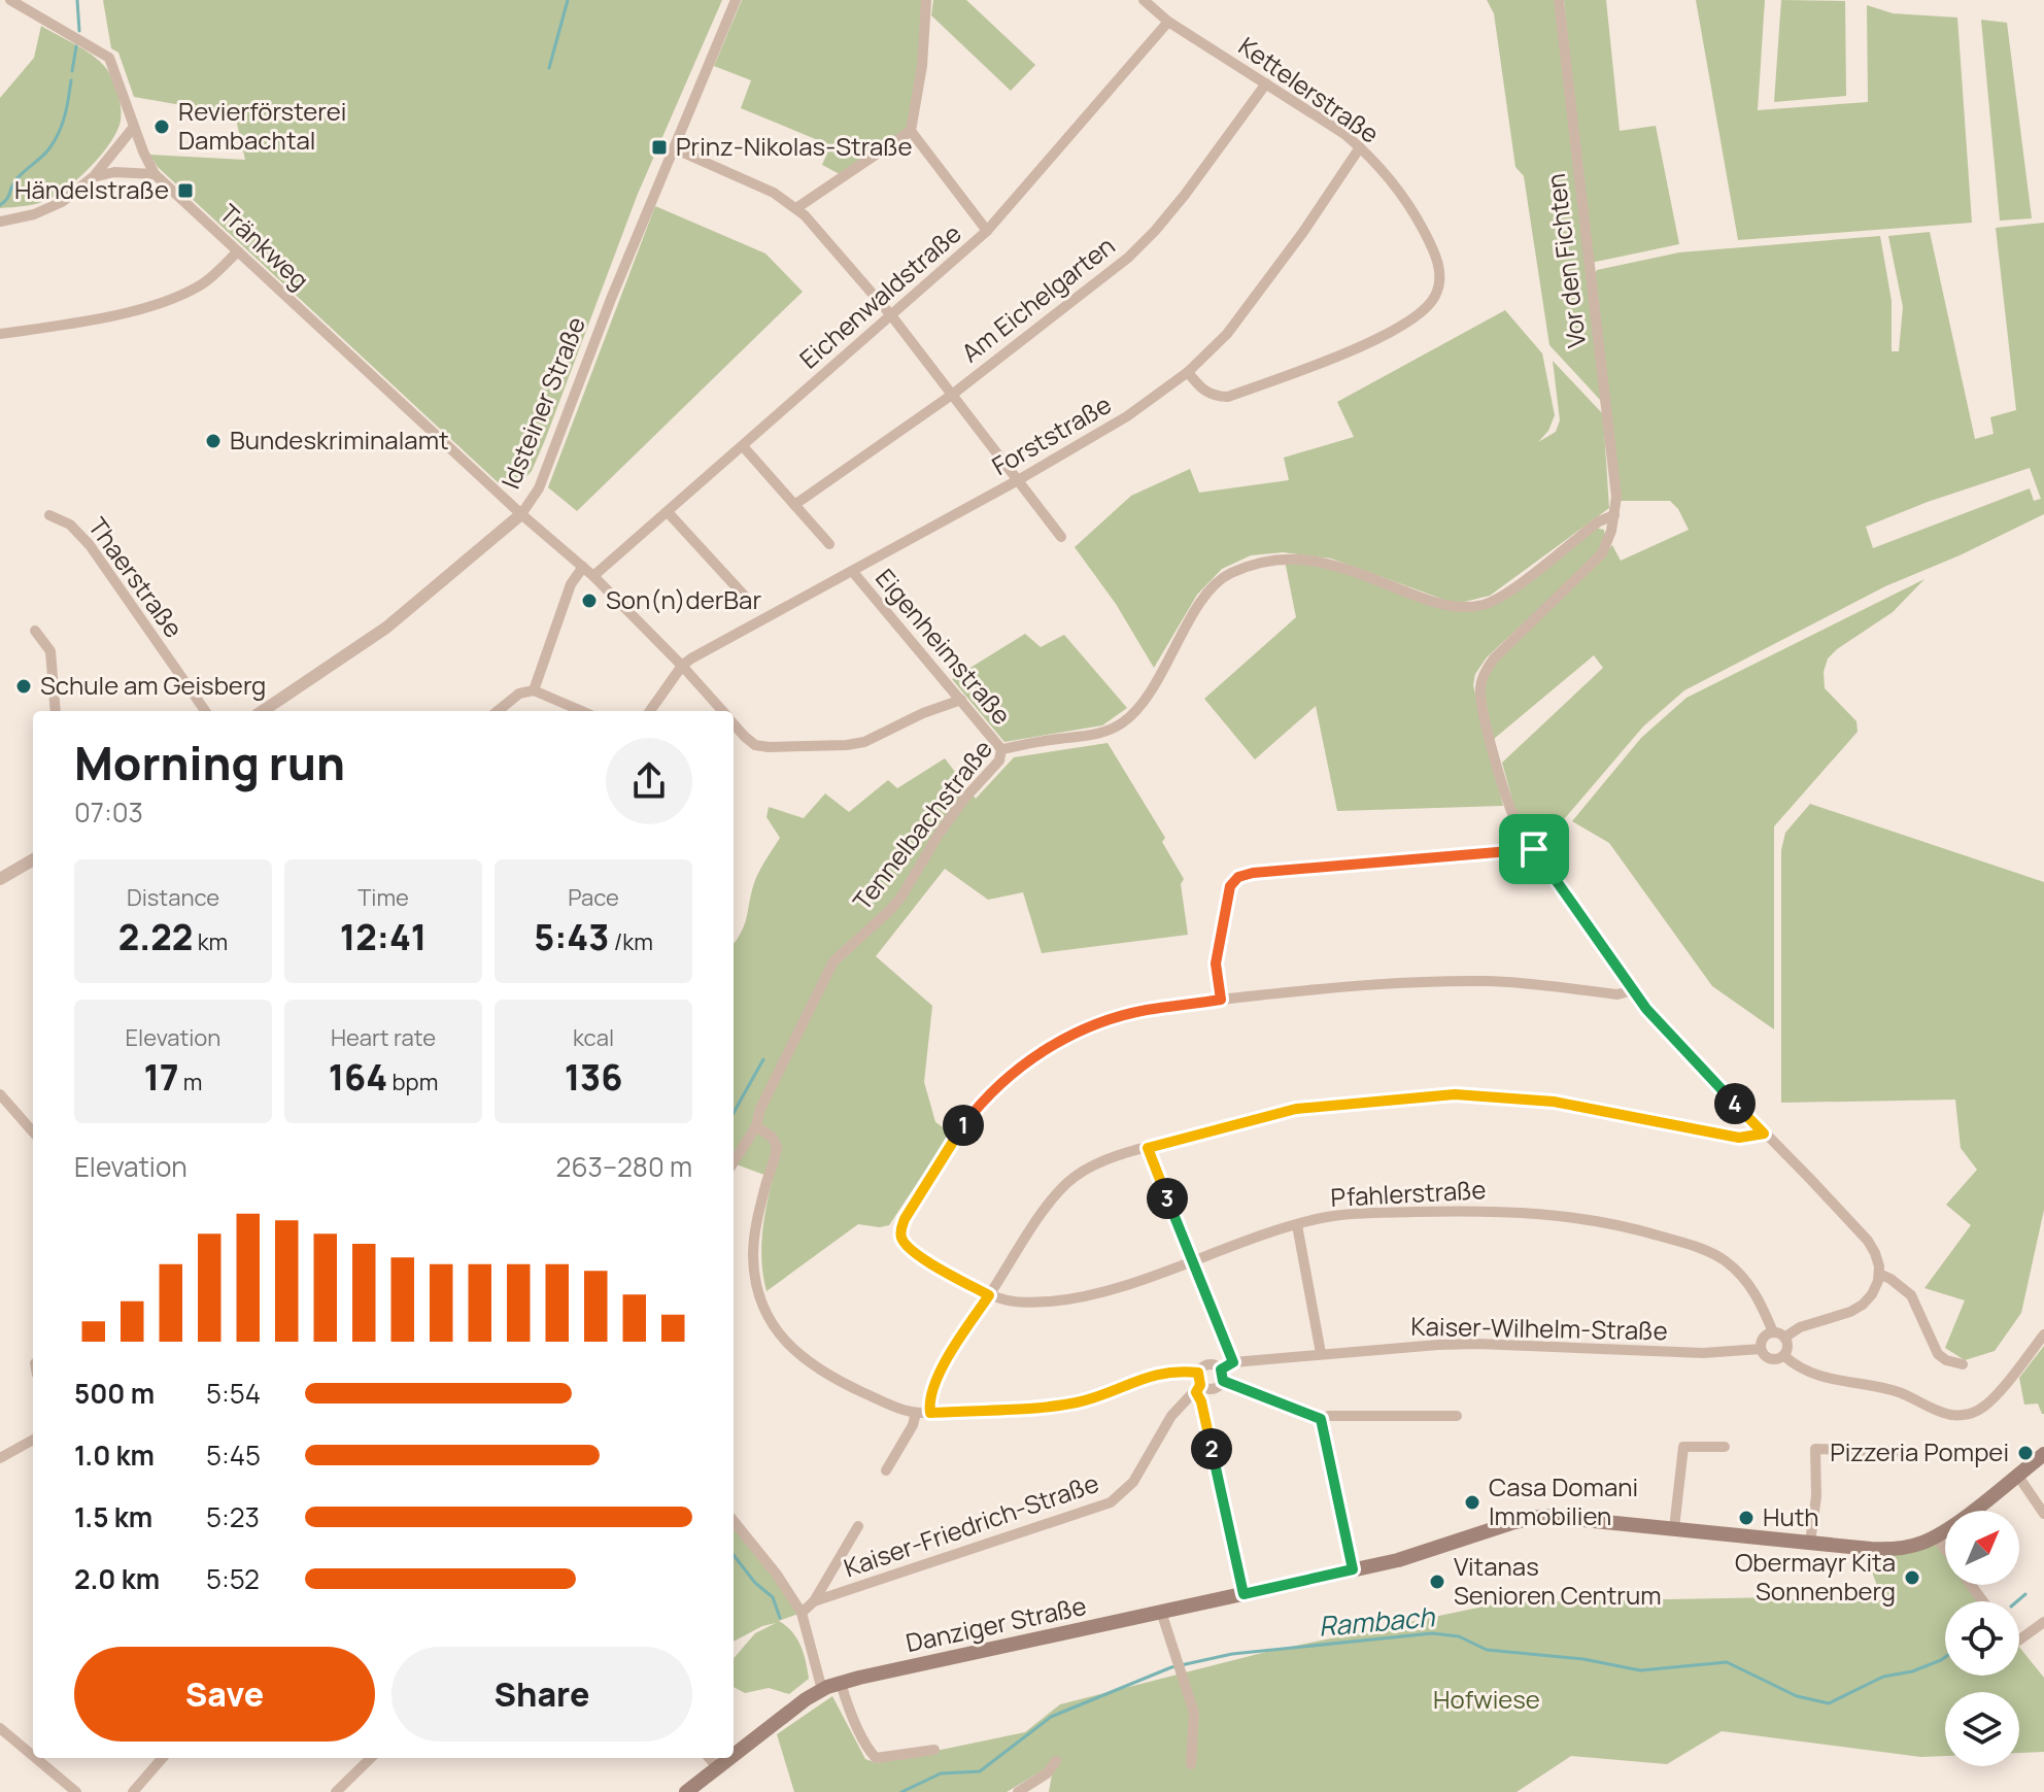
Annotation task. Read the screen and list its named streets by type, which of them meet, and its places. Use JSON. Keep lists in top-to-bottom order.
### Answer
{
  "streets": {
    "main road": ["Danziger Straße"],
    "street": [
      "Kettelerstraße",
      "Tränkweg",
      "Vor den Fichten",
      "Eichenwaldstraße",
      "Am Eichelgarten",
      "Idsteiner Straße",
      "Forststraße",
      "Thaerstraße",
      "Eigenheimstraße",
      "Tennelbachstraße",
      "Pfahlerstraße",
      "Kaiser-Wilhelm-Straße",
      "Kaiser-Friedrich-Straße"
    ]
  },
  "crossings": [
    ["Kettelerstraße", "Eichenwaldstraße"],
    ["Kettelerstraße", "Am Eichelgarten"],
    ["Kettelerstraße", "Forststraße"],
    ["Tränkweg", "Eichenwaldstraße"],
    ["Tränkweg", "Idsteiner Straße"],
    ["Tränkweg", "Forststraße"],
    ["Tränkweg", "Eigenheimstraße"],
    ["Vor den Fichten", "Tennelbachstraße"],
    ["Forststraße", "Eigenheimstraße"],
    ["Eigenheimstraße", "Tennelbachstraße"],
    ["Pfahlerstraße", "Kaiser-Wilhelm-Straße"],
    ["Kaiser-Wilhelm-Straße", "Kaiser-Friedrich-Straße"]
  ],
  "water": ["Rambach"],
  "parks": ["Hofwiese"],
  "places": {
    "other": [
      "Revierförsterei Dambachtal",
      "Bundeskriminalamt",
      "Son(n)derBar",
      "Schule am Geisberg",
      "Pizzeria Pompei",
      "Casa Domani Immobilien",
      "Huth",
      "Obermayr Kita Sonnenberg",
      "Vitanas Senioren Centrum"
    ],
    "transit": ["Prinz-Nikolas-Straße", "Händelstraße"]
  },
  "north": "top right",
  "page": {
    "heading": ["Morning run", "07:03"],
    "stats": [
      ["Distance", "2.22 km"],
      ["Time", "12:41"],
      ["Pace", "5:43 /km"],
      ["Elevation", "17 m"],
      ["Heart rate", "164 bpm"],
      ["kcal", "136"]
    ],
    "pins": [
      "4",
      "1",
      "3",
      "2"
    ],
    "chart": ["Elevation", "263–280 m"],
    "list": [
      {
        "name": "500 m",
        "note": "5:54"
      },
      {
        "name": "1.0 km",
        "note": "5:45"
      },
      {
        "name": "1.5 km",
        "note": "5:23"
      },
      {
        "name": "2.0 km",
        "note": "5:52"
      }
    ],
    "buttons": ["Save", "Share"]
  }
}
